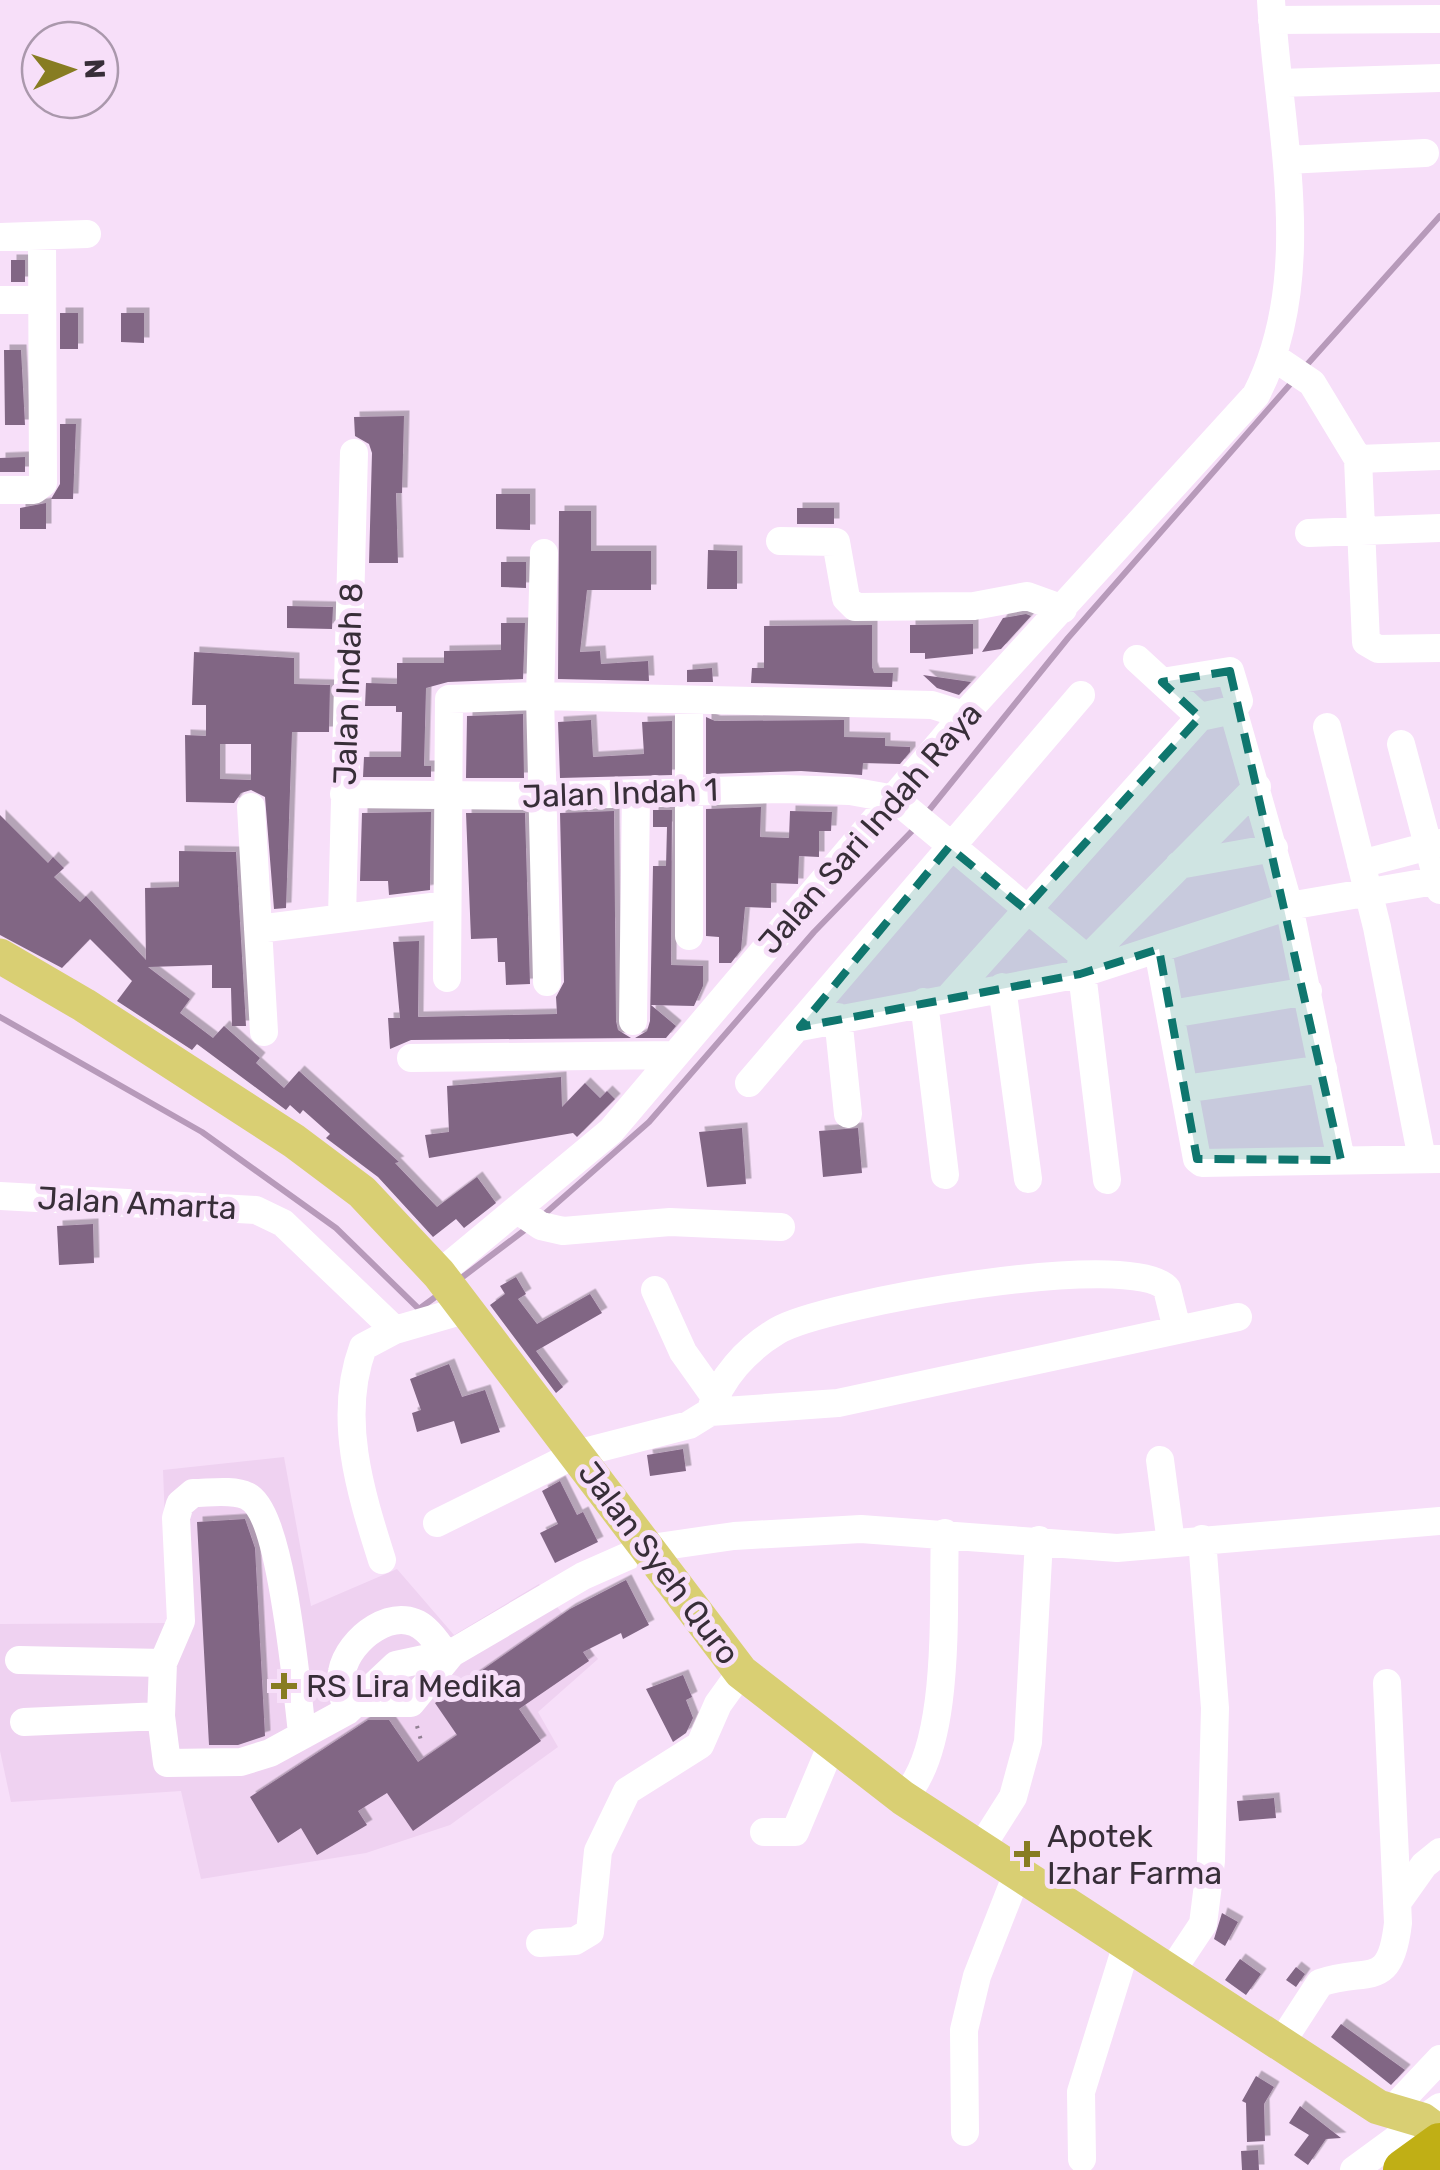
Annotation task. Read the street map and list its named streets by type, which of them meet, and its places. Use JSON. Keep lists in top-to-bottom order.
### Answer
{
  "streets": {
    "main road": ["Jalan Syeh Quro"],
    "street": [
      "Jalan Indah 8",
      "Jalan Indah 1",
      "Jalan Sari Indah Raya",
      "Jalan Amarta"
    ]
  },
  "crossings": [
    ["Jalan Indah 8", "Jalan Indah 1"],
    ["Jalan Indah 1", "Jalan Sari Indah Raya"],
    ["Jalan Sari Indah Raya", "Jalan Syeh Quro"]
  ],
  "places": {
    "health": ["RS Lira Medika", "Apotek Izhar Farma"]
  },
  "north": "right"
}
